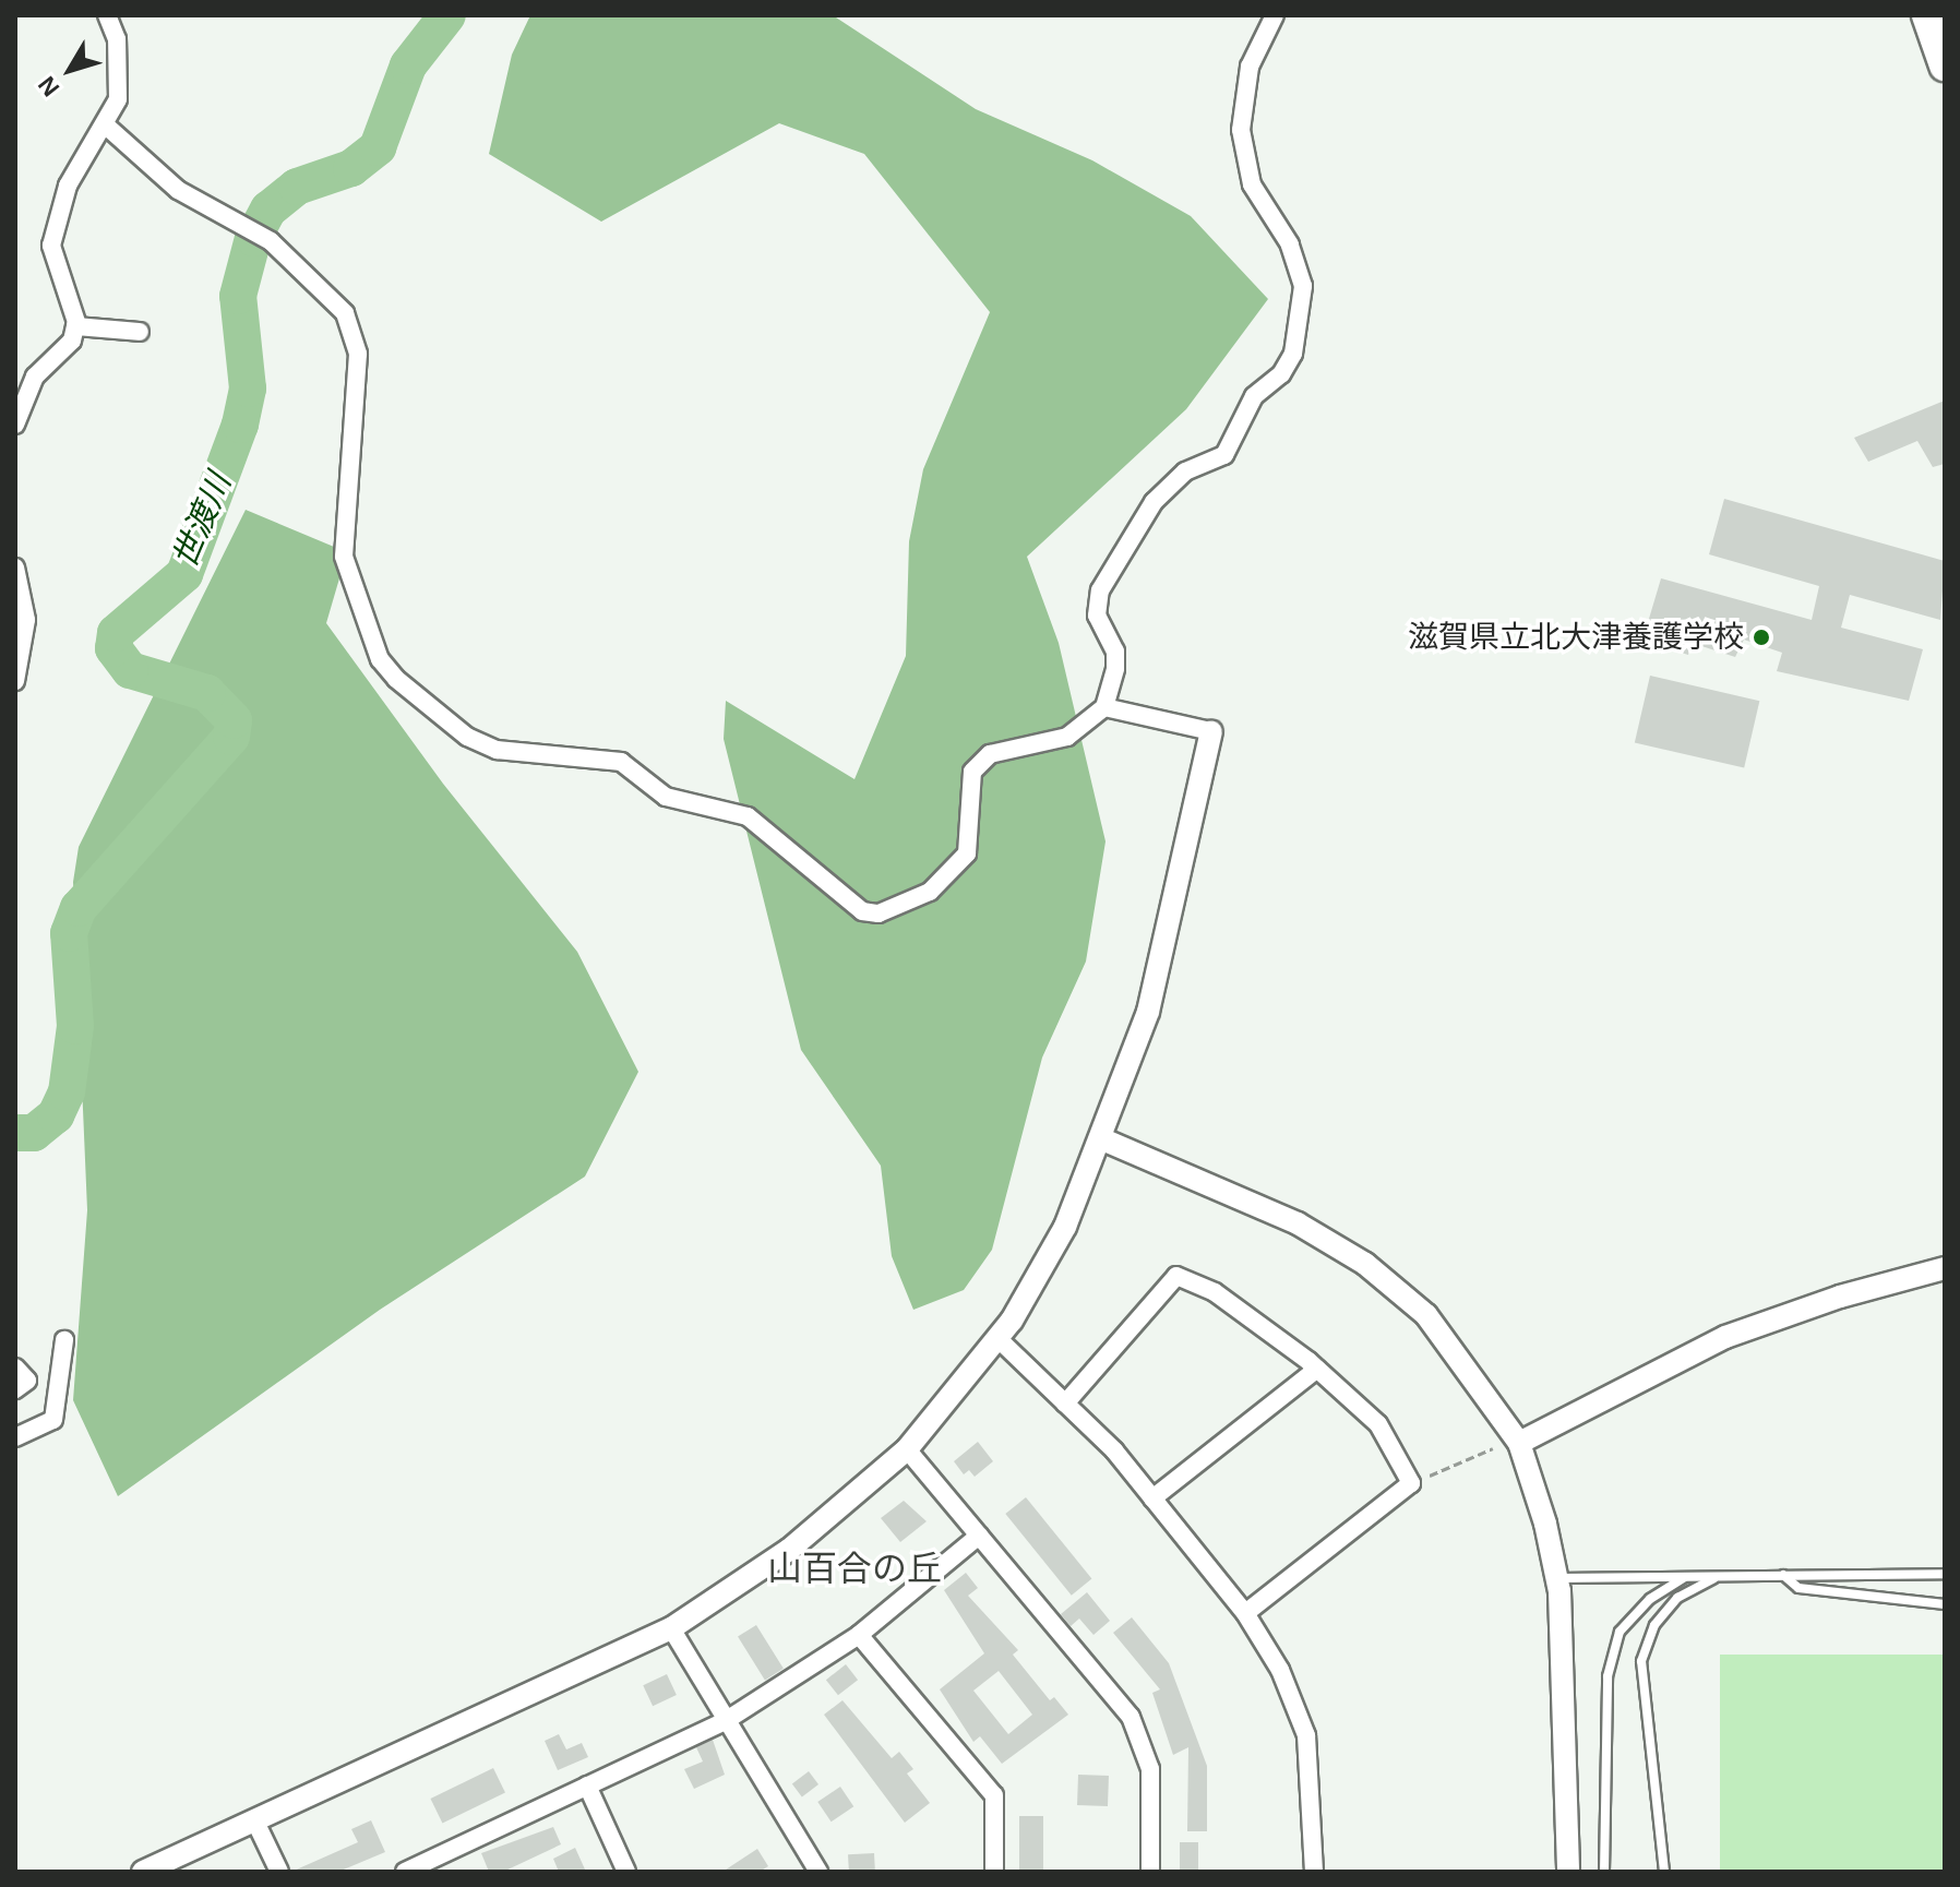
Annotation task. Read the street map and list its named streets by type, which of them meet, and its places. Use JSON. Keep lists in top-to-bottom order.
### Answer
{
  "districts": ["山百合の丘"],
  "water": ["世渡川"],
  "places": ["滋賀県立北大津養護学校"],
  "north": "bottom left"
}
